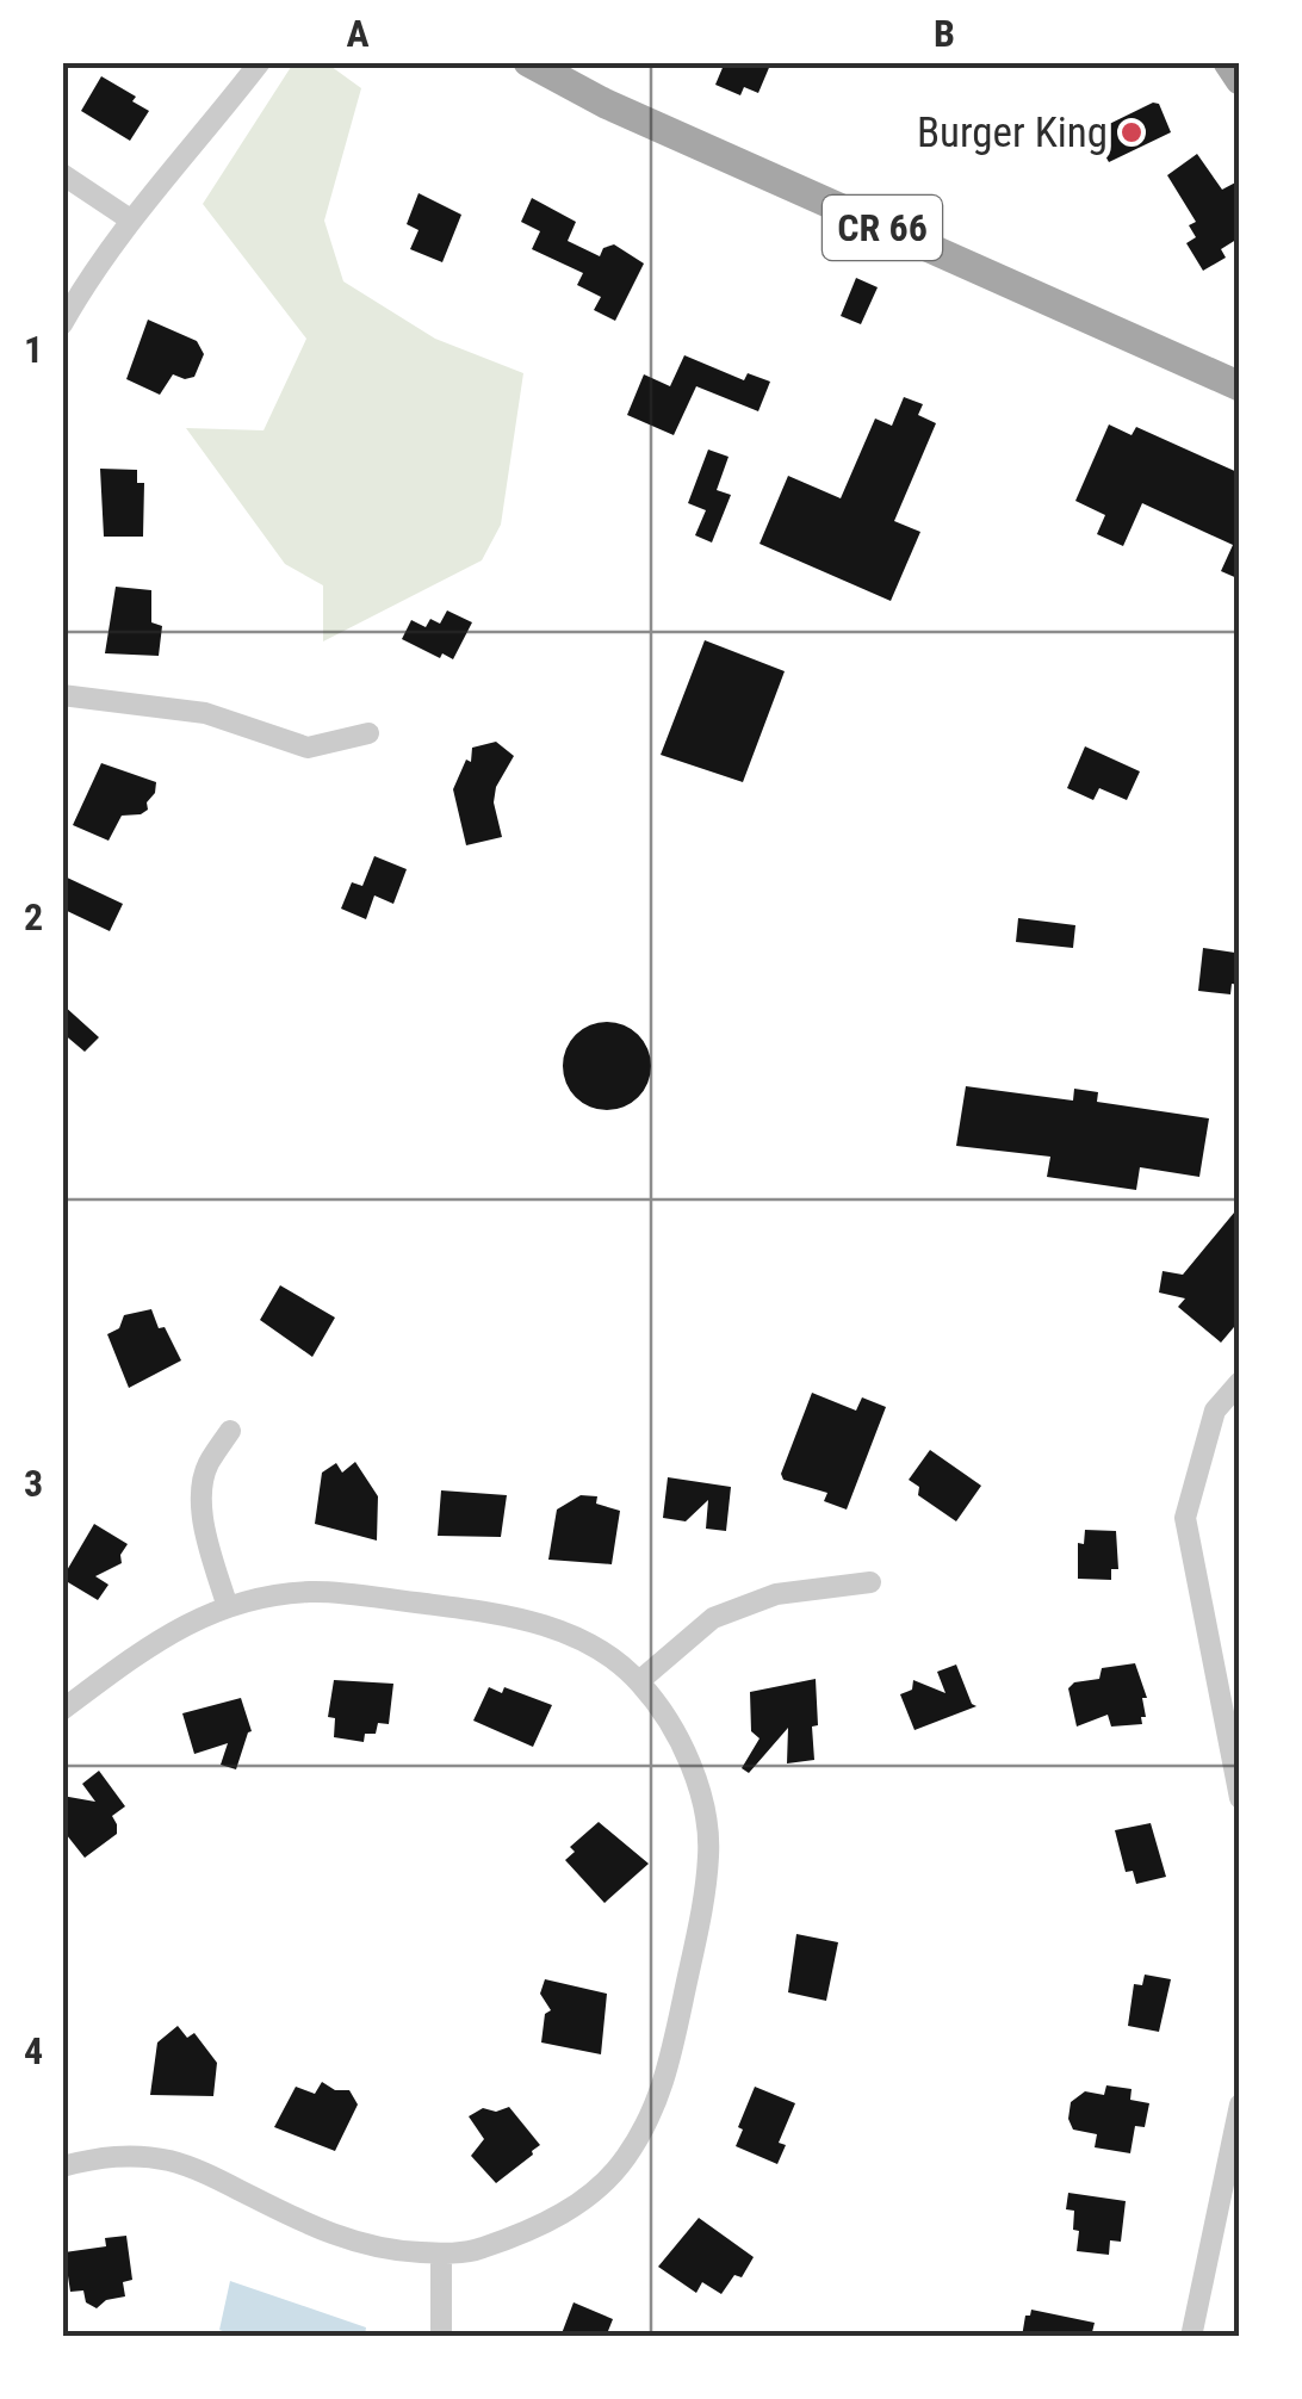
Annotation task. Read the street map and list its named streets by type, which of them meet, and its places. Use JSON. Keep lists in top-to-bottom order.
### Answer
{
  "streets": {
    "main road": ["CR 66"]
  },
  "places": ["Burger King"],
  "grid": {
    "columns": ["A", "B"],
    "rows": [
      "1",
      "2",
      "3",
      "4"
    ]
  }
}
